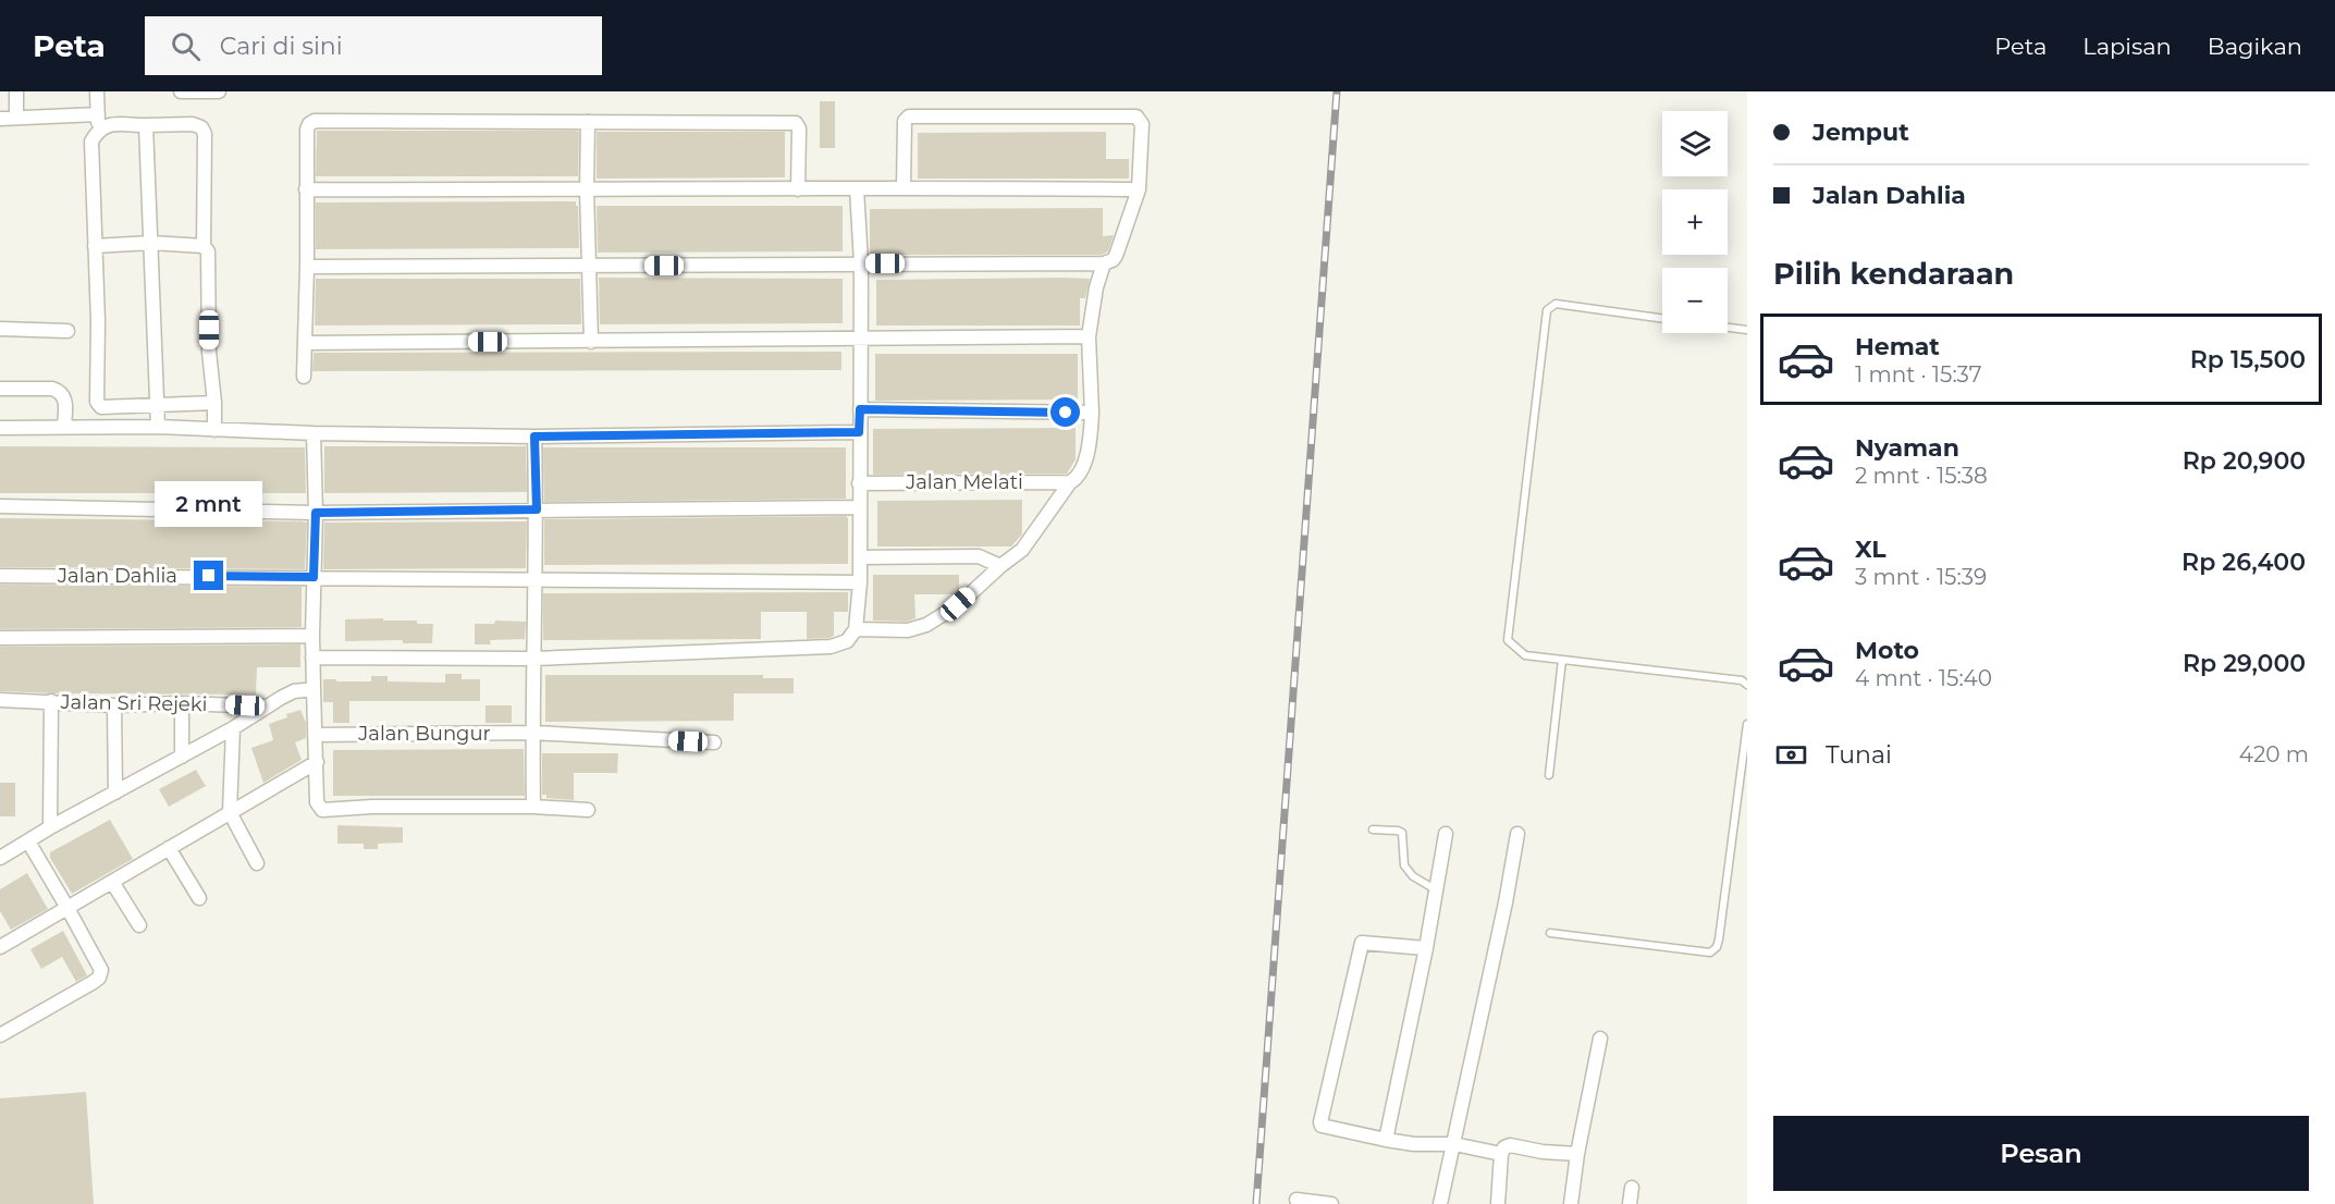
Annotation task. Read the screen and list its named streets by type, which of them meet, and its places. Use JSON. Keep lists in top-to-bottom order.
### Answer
{
  "streets": {
    "street": [
      "Jalan Melati",
      "Jalan Dahlia",
      "Jalan Sri Rejeki",
      "Jalan Bungur"
    ]
  },
  "page": {
    "header": "Peta",
    "search": "Cari di sini",
    "nav": ["Peta", "Lapisan", "Bagikan"],
    "banner": ["Jemput", "Jalan Dahlia"],
    "map_buttons": ["+", "−"],
    "heading": "Pilih kendaraan",
    "list": [
      {
        "name": "Hemat",
        "note": "1 mnt · 15:37",
        "value": "Rp 15,500"
      },
      {
        "name": "Nyaman",
        "note": "2 mnt · 15:38",
        "value": "Rp 20,900"
      },
      {
        "name": "XL",
        "note": "3 mnt · 15:39",
        "value": "Rp 26,400"
      },
      {
        "name": "Moto",
        "note": "4 mnt · 15:40",
        "value": "Rp 29,000"
      }
    ],
    "bubble": "2 mnt",
    "pay": ["Tunai", "420 m"],
    "buttons": "Pesan"
  }
}
